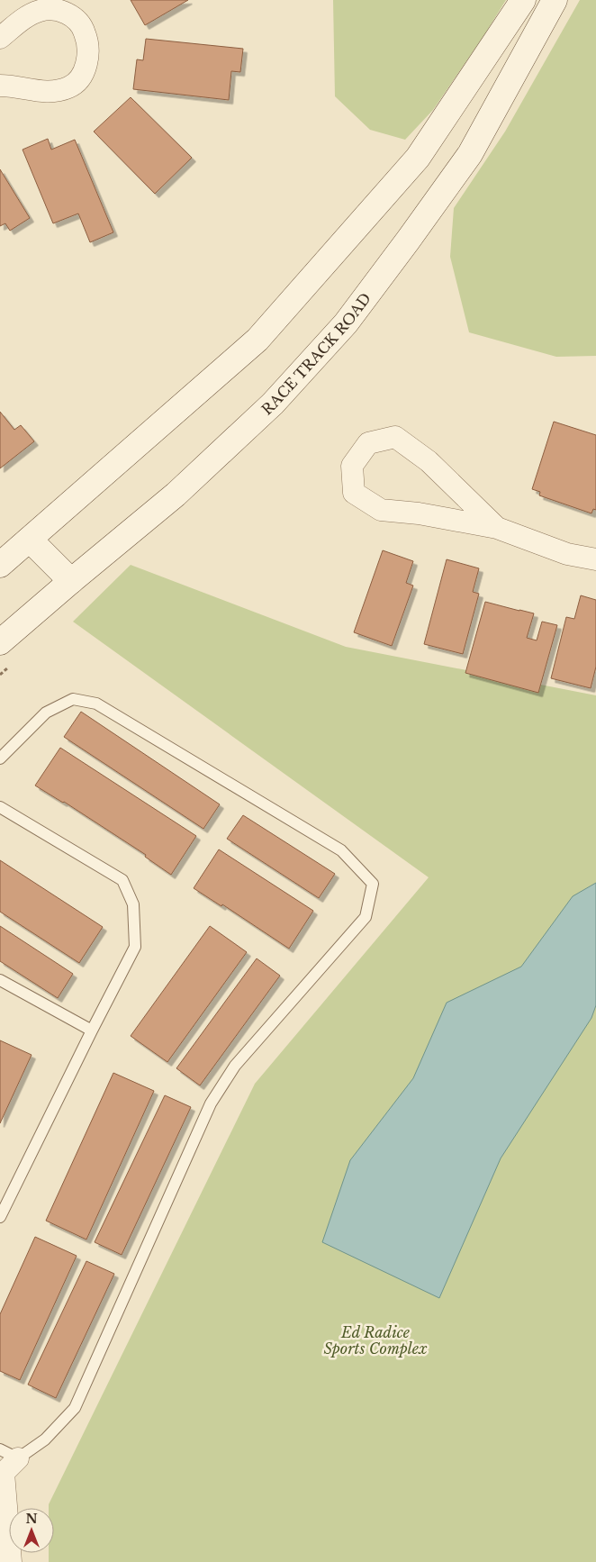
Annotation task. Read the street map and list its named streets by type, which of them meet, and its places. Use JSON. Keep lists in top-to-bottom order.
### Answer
{
  "streets": {
    "main road": ["RACE TRACK ROAD"]
  },
  "parks": ["Ed Radice Sports Complex"],
  "north": "top"
}
